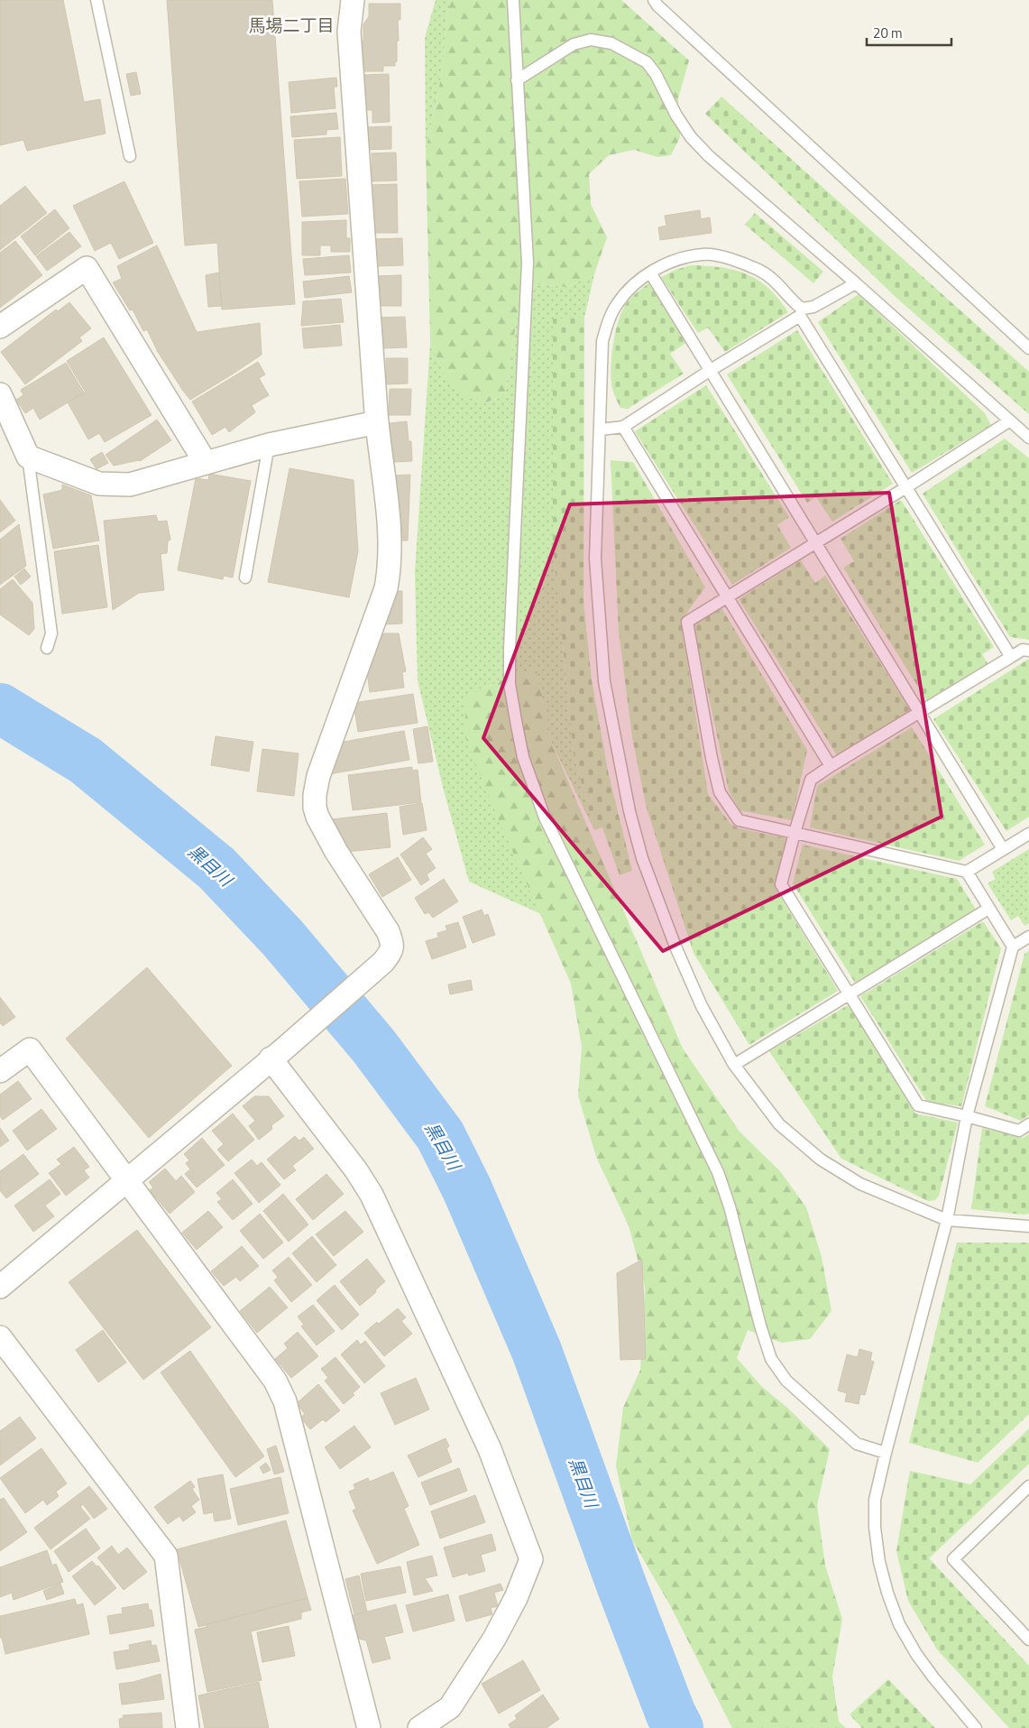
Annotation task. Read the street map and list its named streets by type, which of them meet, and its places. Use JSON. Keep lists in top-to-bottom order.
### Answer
{
  "districts": ["馬場二丁目"],
  "water": ["黒目川"],
  "scale_bar": "20 m"
}
